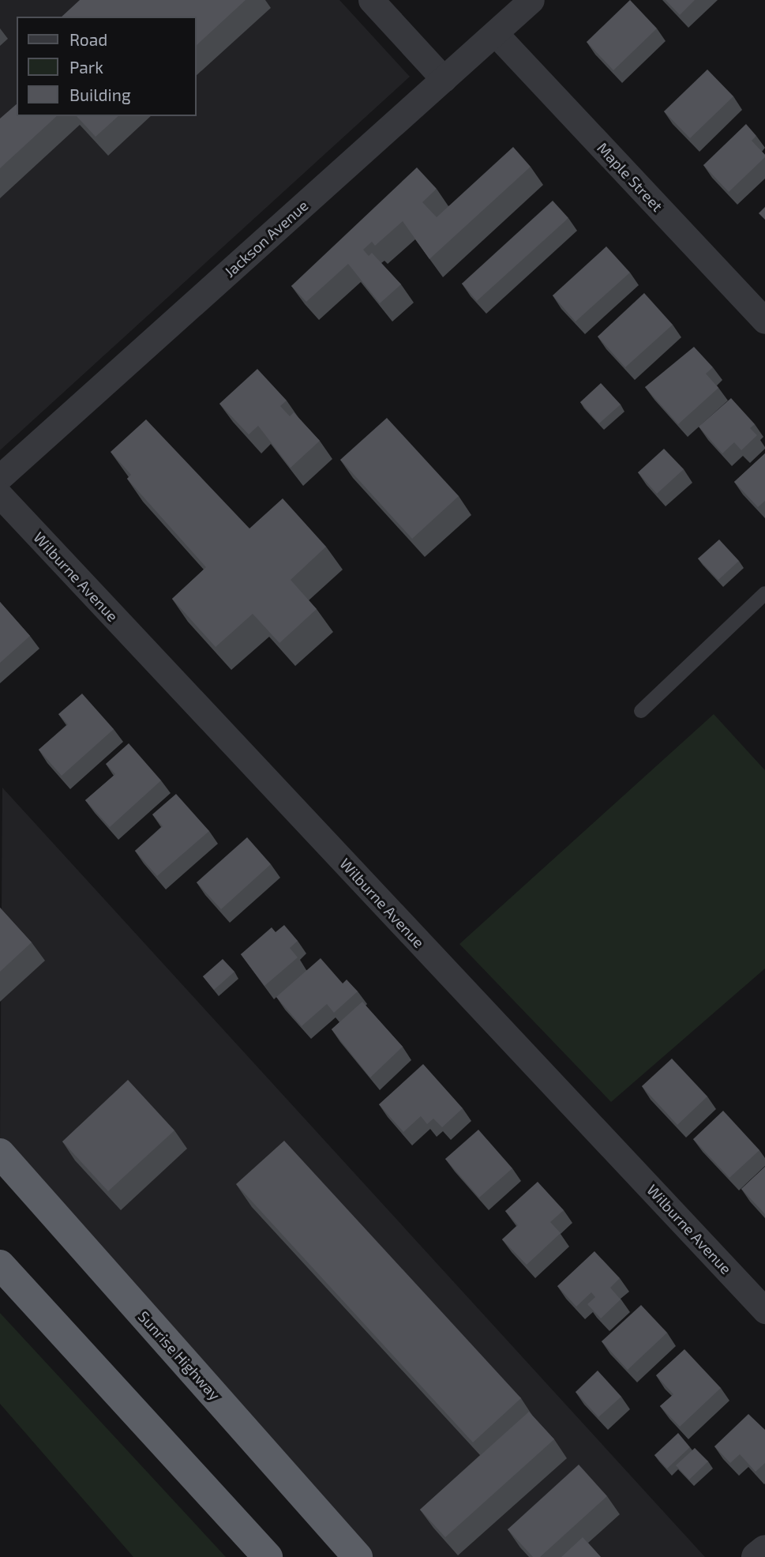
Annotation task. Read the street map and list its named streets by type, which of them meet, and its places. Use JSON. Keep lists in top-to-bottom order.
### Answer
{
  "streets": {
    "highway": ["Sunrise Highway"],
    "street": ["Maple Street", "Jackson Avenue", "Wilburne Avenue"]
  },
  "crossings": [
    ["Maple Street", "Jackson Avenue"]
  ],
  "legend": ["Road", "Park", "Building"]
}
